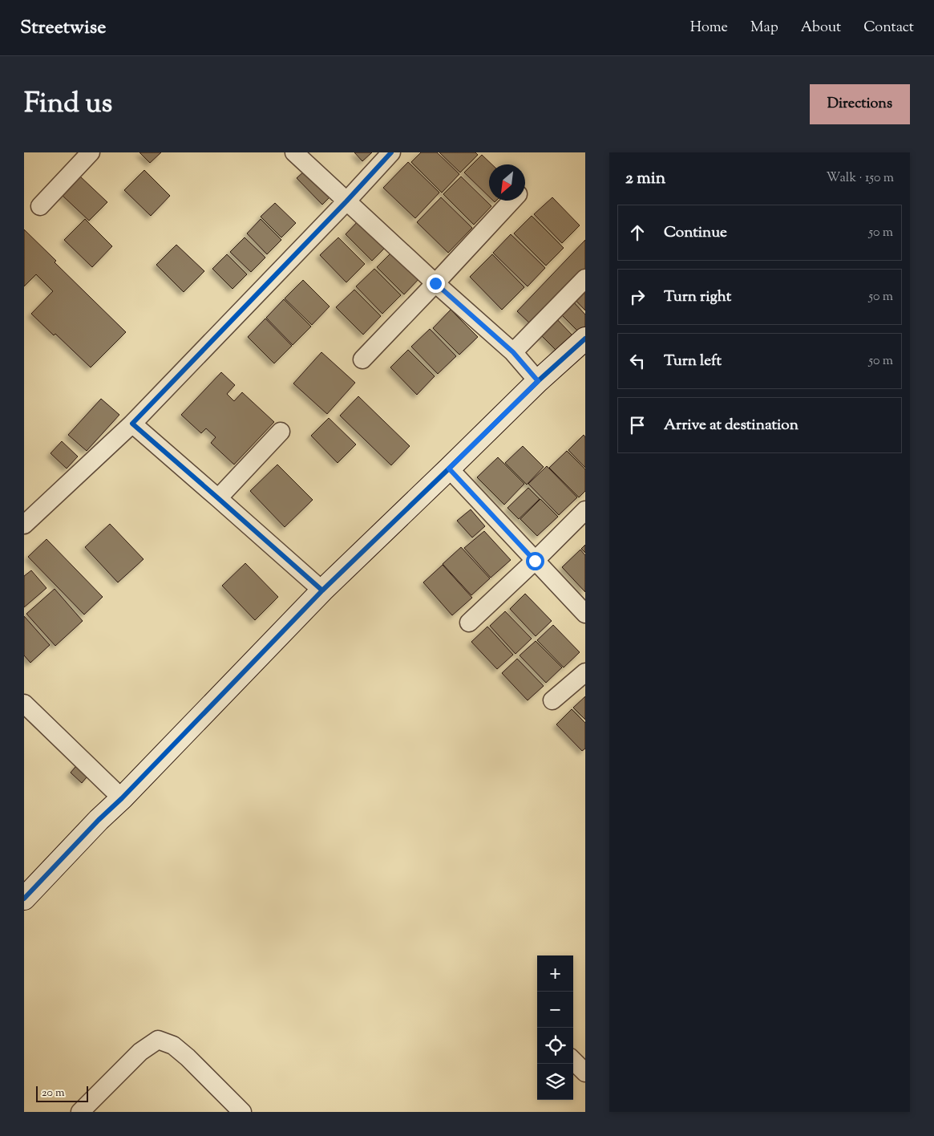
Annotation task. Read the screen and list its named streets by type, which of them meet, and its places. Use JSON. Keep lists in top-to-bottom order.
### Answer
{
  "scale_bar": "20 m",
  "north": "bottom left",
  "page": {
    "header": "Streetwise",
    "nav": [
      "Home",
      "Map",
      "About",
      "Contact"
    ],
    "title": "Find us",
    "buttons": "Directions",
    "heading": ["2 min", "Walk · 150 m"],
    "list": [
      ["Continue", "50 m"],
      ["Turn right", "50 m"],
      ["Turn left", "50 m"],
      "Arrive at destination"
    ],
    "map_buttons": ["+", "−"],
    "scale": "20 m"
  }
}
